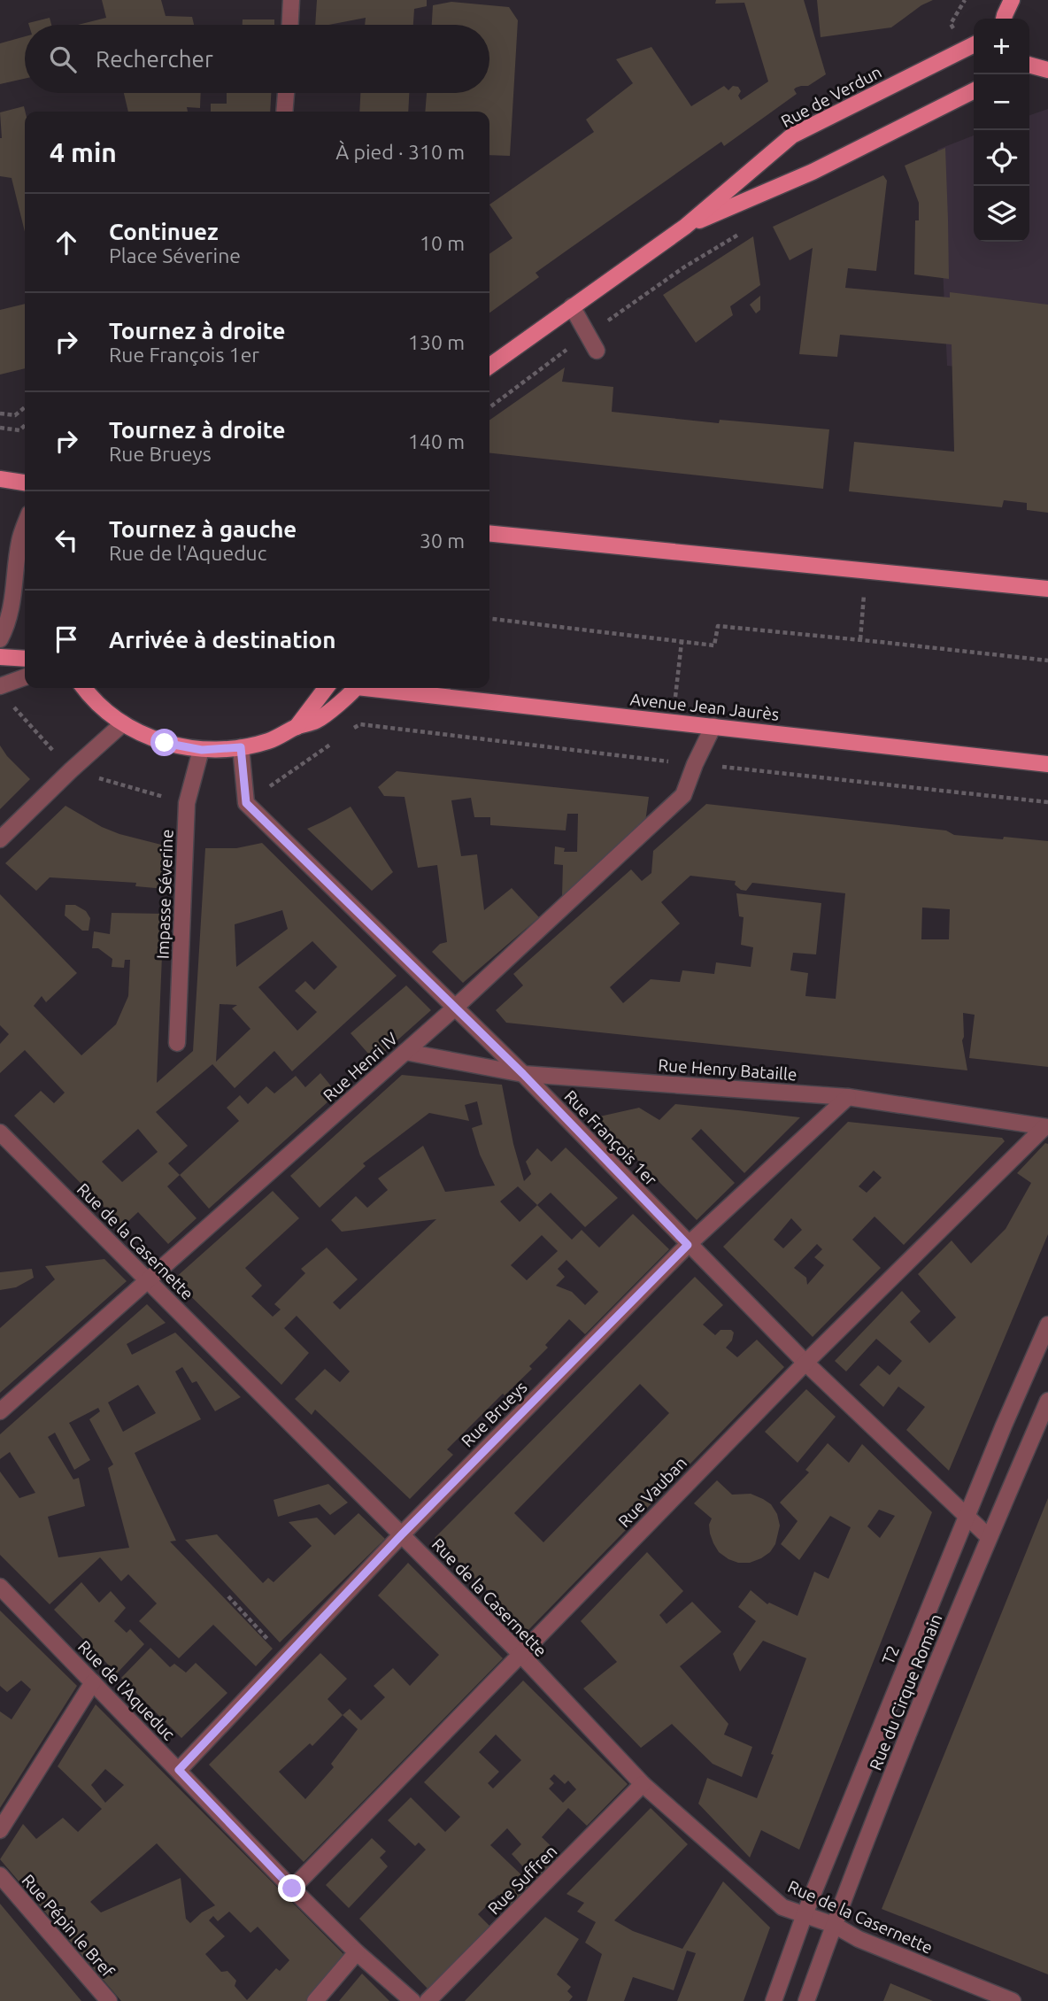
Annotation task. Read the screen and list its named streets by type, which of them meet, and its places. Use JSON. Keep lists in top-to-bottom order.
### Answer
{
  "streets": {
    "main road": ["Rue de Verdun", "Avenue Jean Jaurès"],
    "street": [
      "Impasse Séverine",
      "Rue Henri IV",
      "Rue Henry Bataille",
      "Rue François 1er",
      "Rue de la Casernette",
      "Rue Brueys",
      "Rue Vauban",
      "T2",
      "Rue de l'Aqueduc",
      "Rue du Cirque Romain",
      "Rue Suffren",
      "Rue Pépin le Bref"
    ]
  },
  "crossings": [
    ["Avenue Jean Jaurès", "Rue Henri IV"],
    ["Rue Henri IV", "Rue Henry Bataille"],
    ["Rue Henri IV", "Rue François 1er"],
    ["Rue Henri IV", "Rue de la Casernette"],
    ["Rue Henry Bataille", "Rue François 1er"],
    ["Rue Henry Bataille", "Rue Brueys"],
    ["Rue Henry Bataille", "Rue Vauban"],
    ["Rue François 1er", "Rue Brueys"],
    ["Rue François 1er", "Rue Vauban"],
    ["Rue François 1er", "T2"],
    ["Rue François 1er", "Rue du Cirque Romain"],
    ["Rue de la Casernette", "Rue Brueys"],
    ["Rue de la Casernette", "Rue Vauban"],
    ["Rue de la Casernette", "T2"],
    ["Rue de la Casernette", "Rue du Cirque Romain"],
    ["Rue de la Casernette", "Rue Suffren"],
    ["Rue Brueys", "Rue de l'Aqueduc"],
    ["Rue Vauban", "Rue de l'Aqueduc"]
  ],
  "page": {
    "map_buttons": ["+", "−"],
    "search": "Rechercher",
    "heading": ["4 min", "À pied · 310 m"],
    "list": [
      ["Continuez", "Place Séverine", "10 m"],
      ["Tournez à droite", "Rue François 1er", "130 m"],
      ["Tournez à droite", "Rue Brueys", "140 m"],
      ["Tournez à gauche", "Rue de l'Aqueduc", "30 m"],
      "Arrivée à destination"
    ]
  }
}
